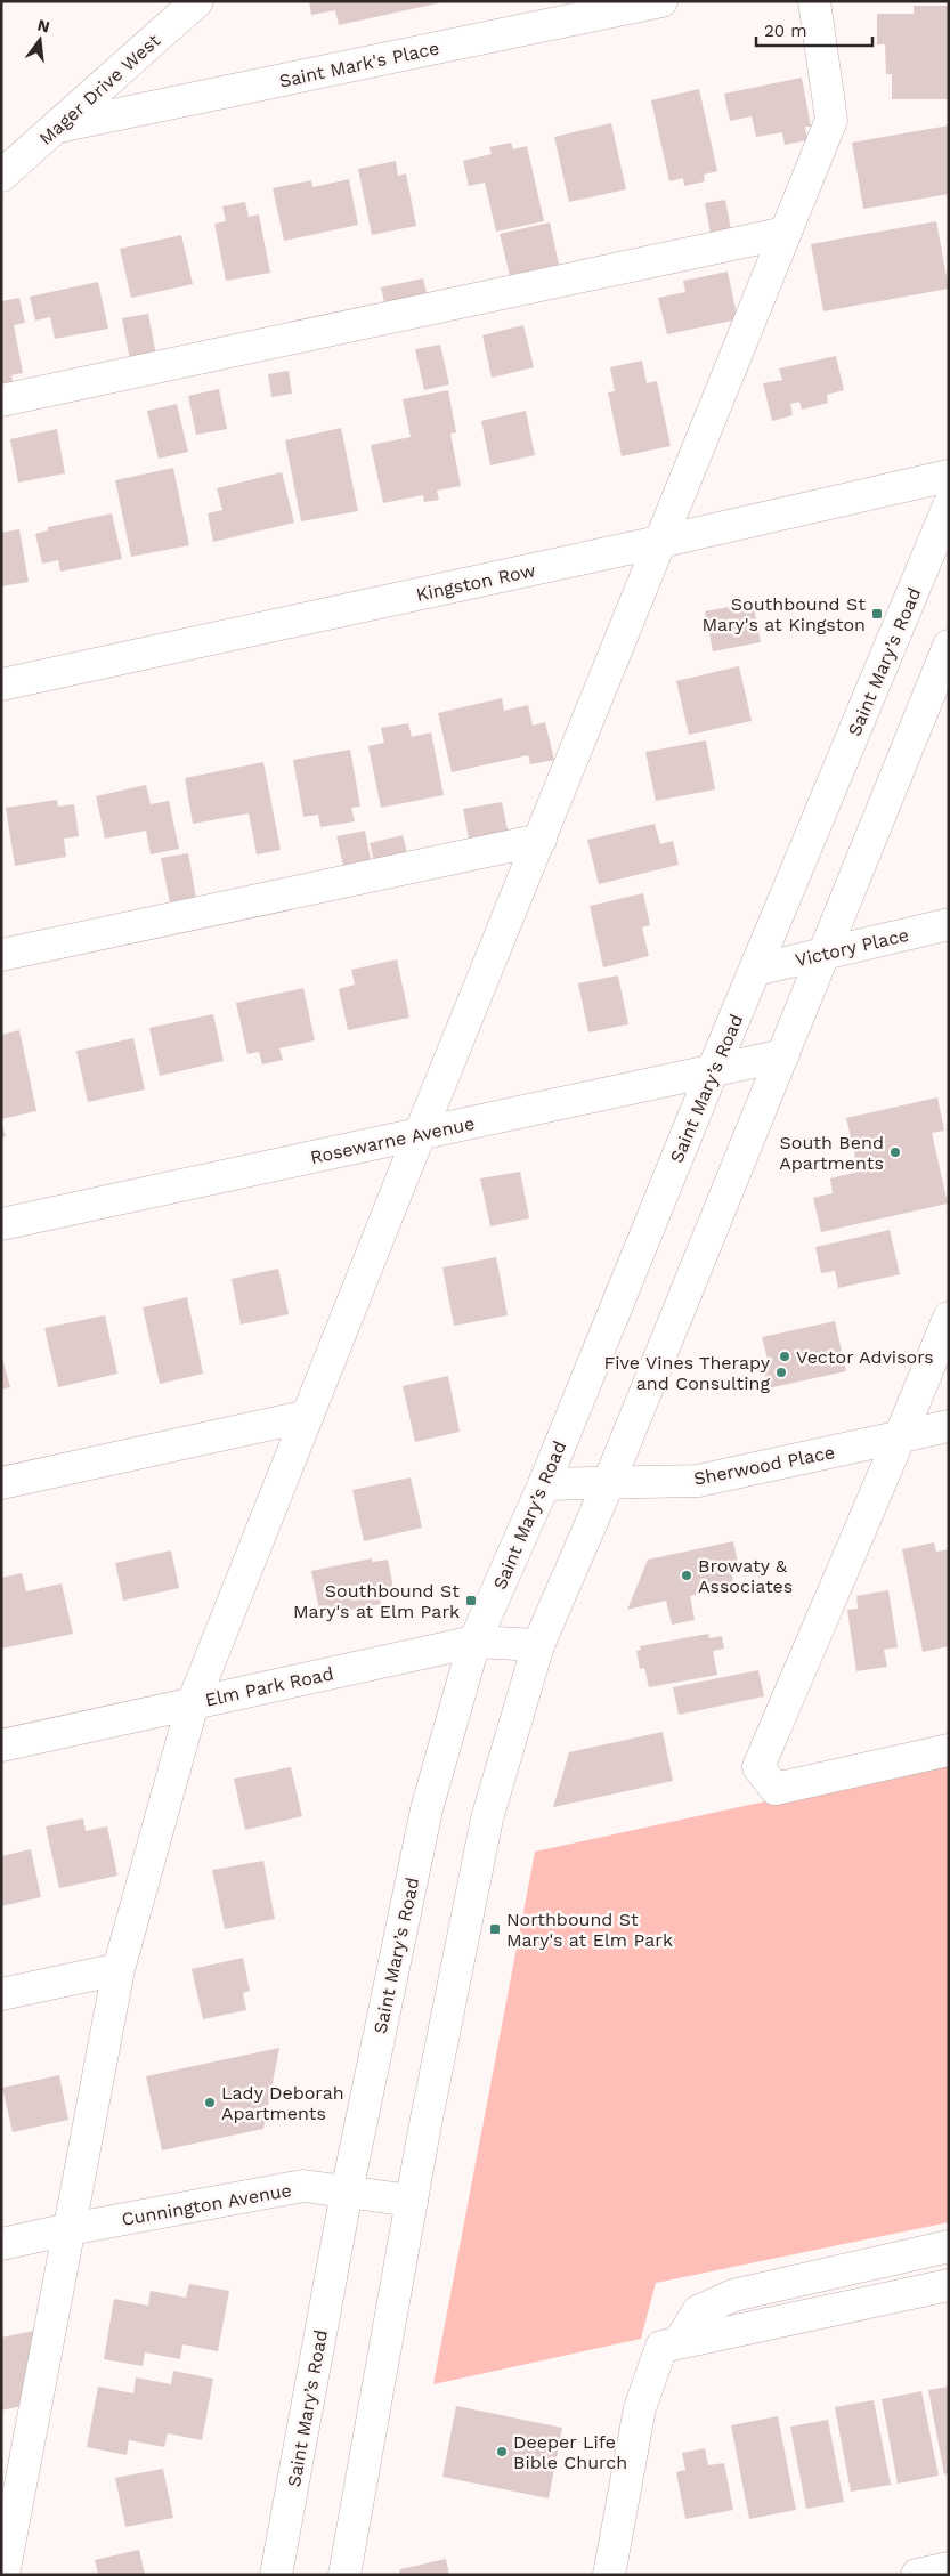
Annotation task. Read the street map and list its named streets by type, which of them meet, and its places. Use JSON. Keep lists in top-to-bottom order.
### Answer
{
  "streets": {
    "street": [
      "Saint Mark's Place",
      "Mager Drive West",
      "Kingston Row",
      "Saint Mary’s Road",
      "Victory Place",
      "Rosewarne Avenue",
      "Sherwood Place",
      "Elm Park Road",
      "Cunnington Avenue"
    ]
  },
  "crossings": [
    ["Saint Mark's Place", "Mager Drive West"],
    ["Saint Mary’s Road", "Victory Place"],
    ["Saint Mary’s Road", "Rosewarne Avenue"],
    ["Saint Mary’s Road", "Sherwood Place"],
    ["Saint Mary’s Road", "Elm Park Road"],
    ["Saint Mary’s Road", "Cunnington Avenue"]
  ],
  "places": {
    "transit": ["Southbound St Mary's at Kingston", "Southbound St Mary's at Elm Park", "Northbound St Mary's at Elm Park"],
    "other": [
      "South Bend Apartments",
      "Vector Advisors",
      "Five Vines Therapy and Consulting",
      "Browaty & Associates",
      "Lady Deborah Apartments",
      "Deeper Life Bible Church"
    ]
  },
  "scale_bar": "20 m",
  "north": "top"
}
